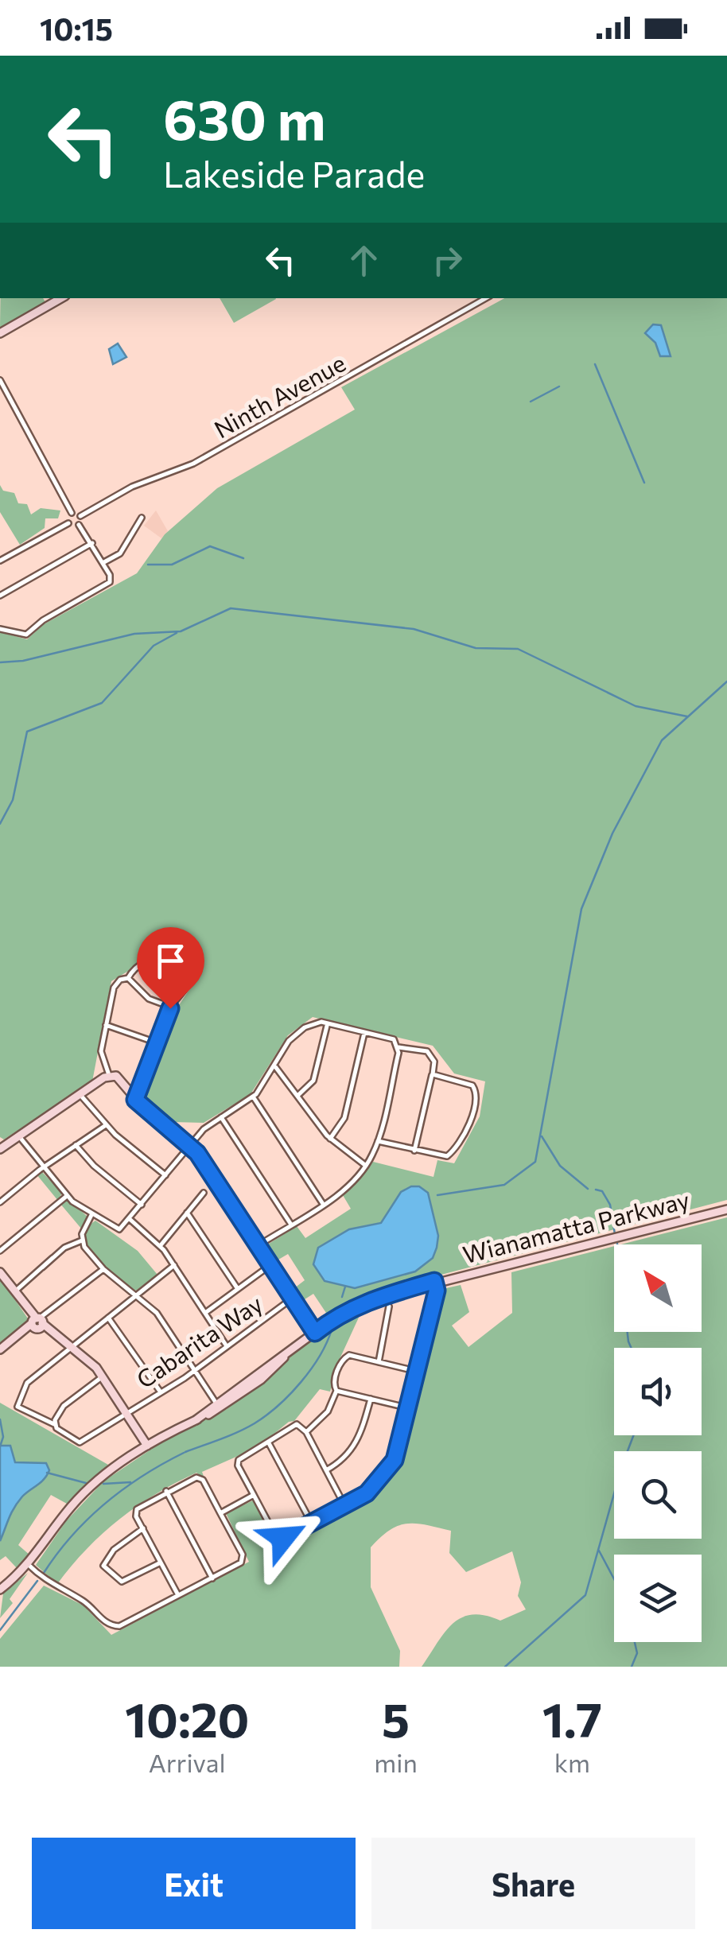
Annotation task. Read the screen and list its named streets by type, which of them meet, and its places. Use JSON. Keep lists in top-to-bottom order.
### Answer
{
  "streets": {
    "street": ["Ninth Avenue", "Wianamatta Parkway", "Cabarita Way"]
  },
  "north": "top left",
  "page": {
    "status": "10:15",
    "turn": ["630 m", "Lakeside Parade"],
    "eta": [
      "10:20",
      "Arrival",
      "5",
      "min",
      "1.7",
      "km"
    ],
    "buttons": ["Exit", "Share"]
  }
}
